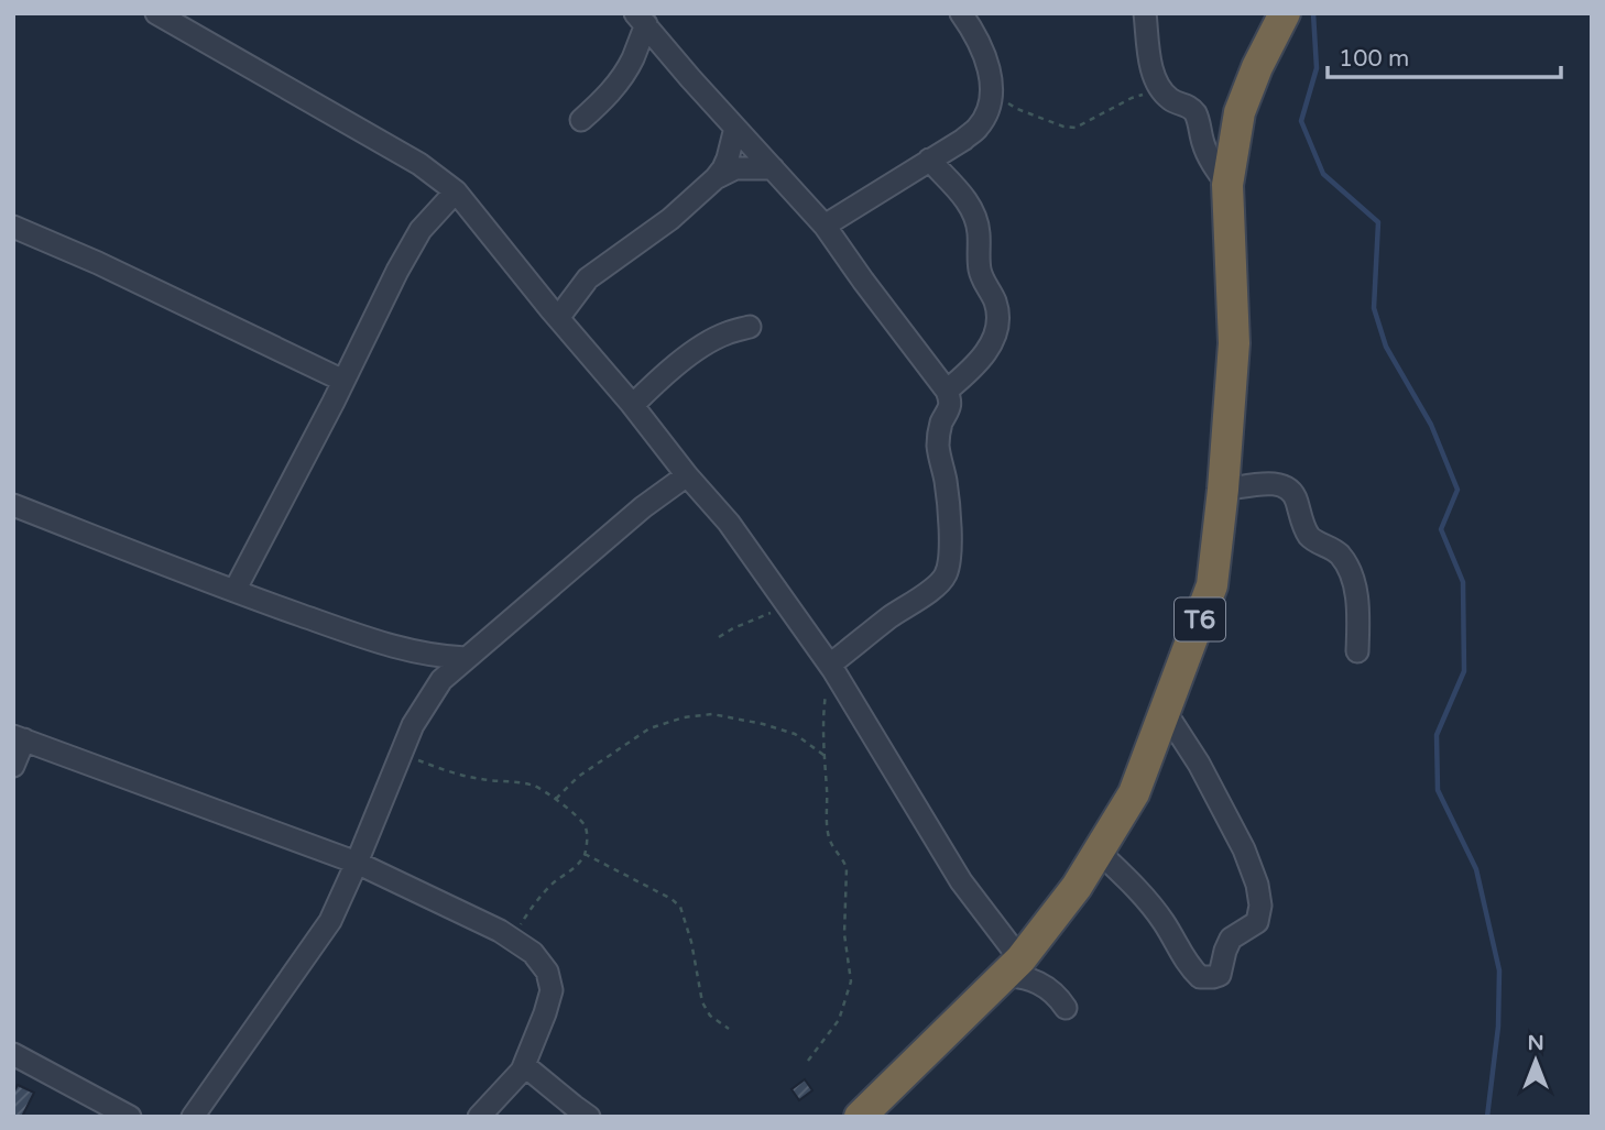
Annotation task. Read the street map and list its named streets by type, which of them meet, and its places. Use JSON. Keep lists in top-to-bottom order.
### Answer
{
  "streets": {
    "highway": ["T6"]
  },
  "scale_bar": "100 m",
  "north": "top"
}
